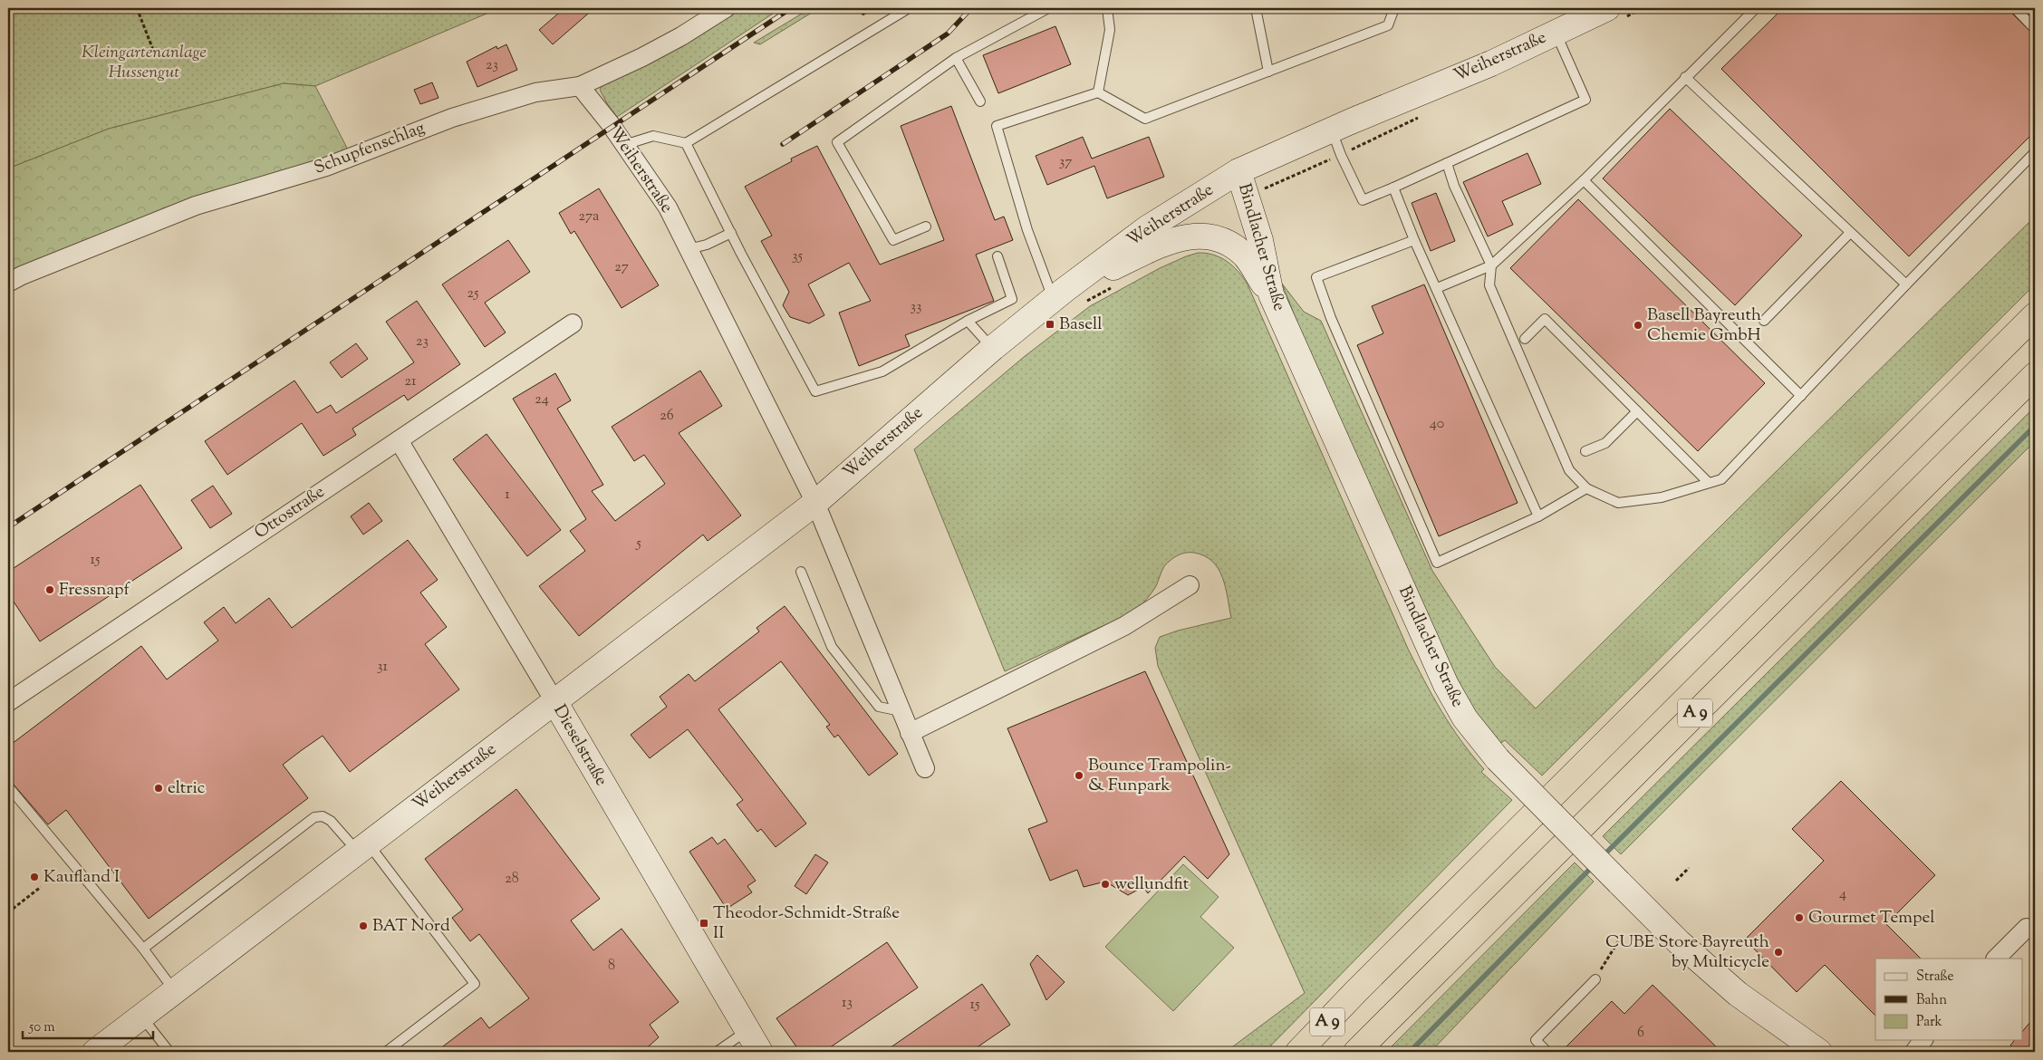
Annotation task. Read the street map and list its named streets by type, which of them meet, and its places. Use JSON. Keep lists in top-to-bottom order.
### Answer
{
  "streets": {
    "highway": ["A 9"],
    "street": [
      "Weiherstraße",
      "Schupfenschlag",
      "Bindlacher Straße",
      "Ottostraße",
      "Dieselstraße"
    ]
  },
  "crossings": [
    ["Weiherstraße", "Schupfenschlag"],
    ["Weiherstraße", "Bindlacher Straße"],
    ["Weiherstraße", "Dieselstraße"],
    ["Ottostraße", "Dieselstraße"]
  ],
  "parks": ["Kleingartenanlage Hussengut"],
  "places": {
    "transit": ["Basell", "Theodor-Schmidt-Straße II"],
    "other": [
      "Basell Bayreuth Chemie GmbH",
      "Fressnapf",
      "Bounce Trampolin- & Funpark",
      "eltric",
      "Kaufland I",
      "wellundfit",
      "Gourmet Tempel",
      "BAT Nord",
      "CUBE Store Bayreuth by Multicycle"
    ]
  },
  "house_numbers": [
    "23",
    "37",
    "27a",
    "35",
    "27",
    "25",
    "33",
    "23",
    "21",
    "24",
    "26",
    "40",
    "1",
    "5",
    "15",
    "31",
    "28",
    "4",
    "8",
    "13",
    "15",
    "6"
  ],
  "legend": ["Straße", "Bahn", "Park"],
  "scale_bar": "50 m"
}
